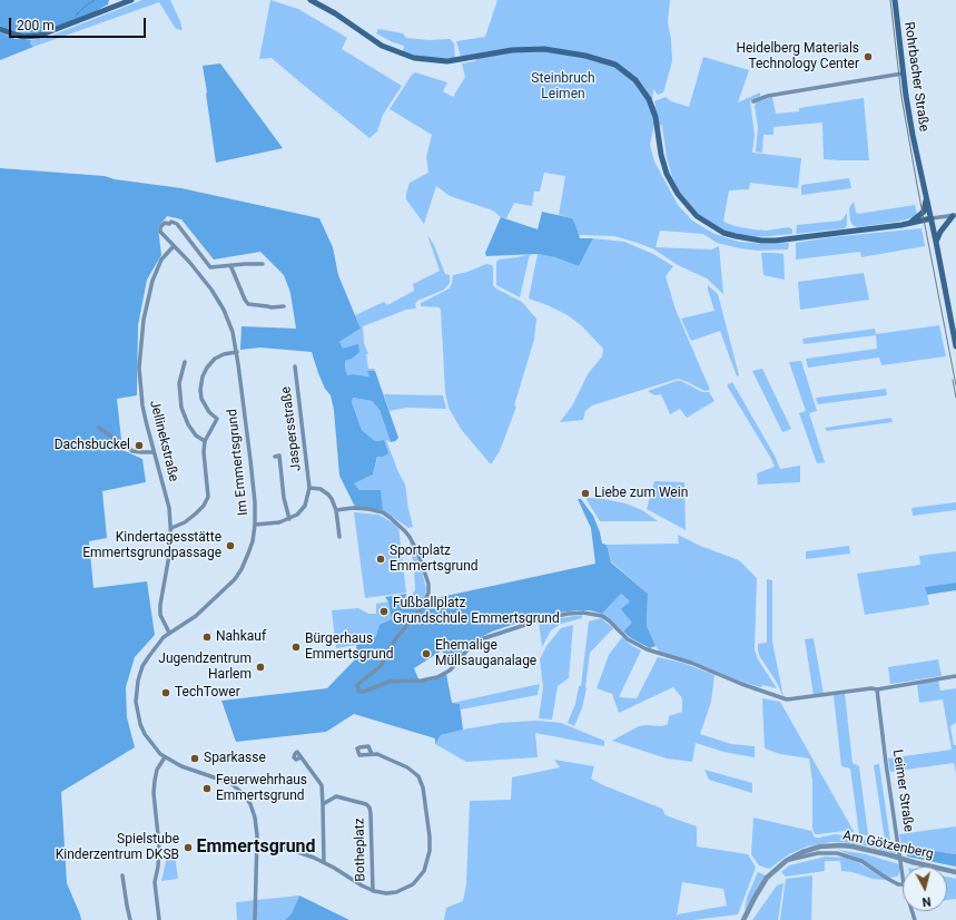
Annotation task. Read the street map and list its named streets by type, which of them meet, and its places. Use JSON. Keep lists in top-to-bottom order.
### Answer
{
  "streets": {
    "main road": ["Rohrbacher Straße"],
    "street": [
      "Jaspersstraße",
      "Jellinekstraße",
      "Im Emmertsgrund",
      "Leimer Straße",
      "Am Götzenberg",
      "Botheplatz"
    ]
  },
  "crossings": [
    ["Jellinekstraße", "Im Emmertsgrund"]
  ],
  "districts": ["Emmertsgrund"],
  "parks": ["Steinbruch Leimen"],
  "places": [
    "Heidelberg Materials Technology Center",
    "Dachsbuckel",
    "Liebe zum Wein",
    "Kindertagesstätte Emmertsgrundpassage",
    "Sportplatz Emmertsgrund",
    "Fußballplatz Grundschule Emmertsgrund",
    "Nahkauf",
    "Bürgerhaus Emmertsgrund",
    "Ehemalige Müllsauganalage",
    "Jugendzentrum Harlem",
    "TechTower",
    "Sparkasse",
    "Feuerwehrhaus Emmertsgrund",
    "Spielstube Kinderzentrum DKSB"
  ],
  "scale_bar": "200 m",
  "north": "bottom"
}
